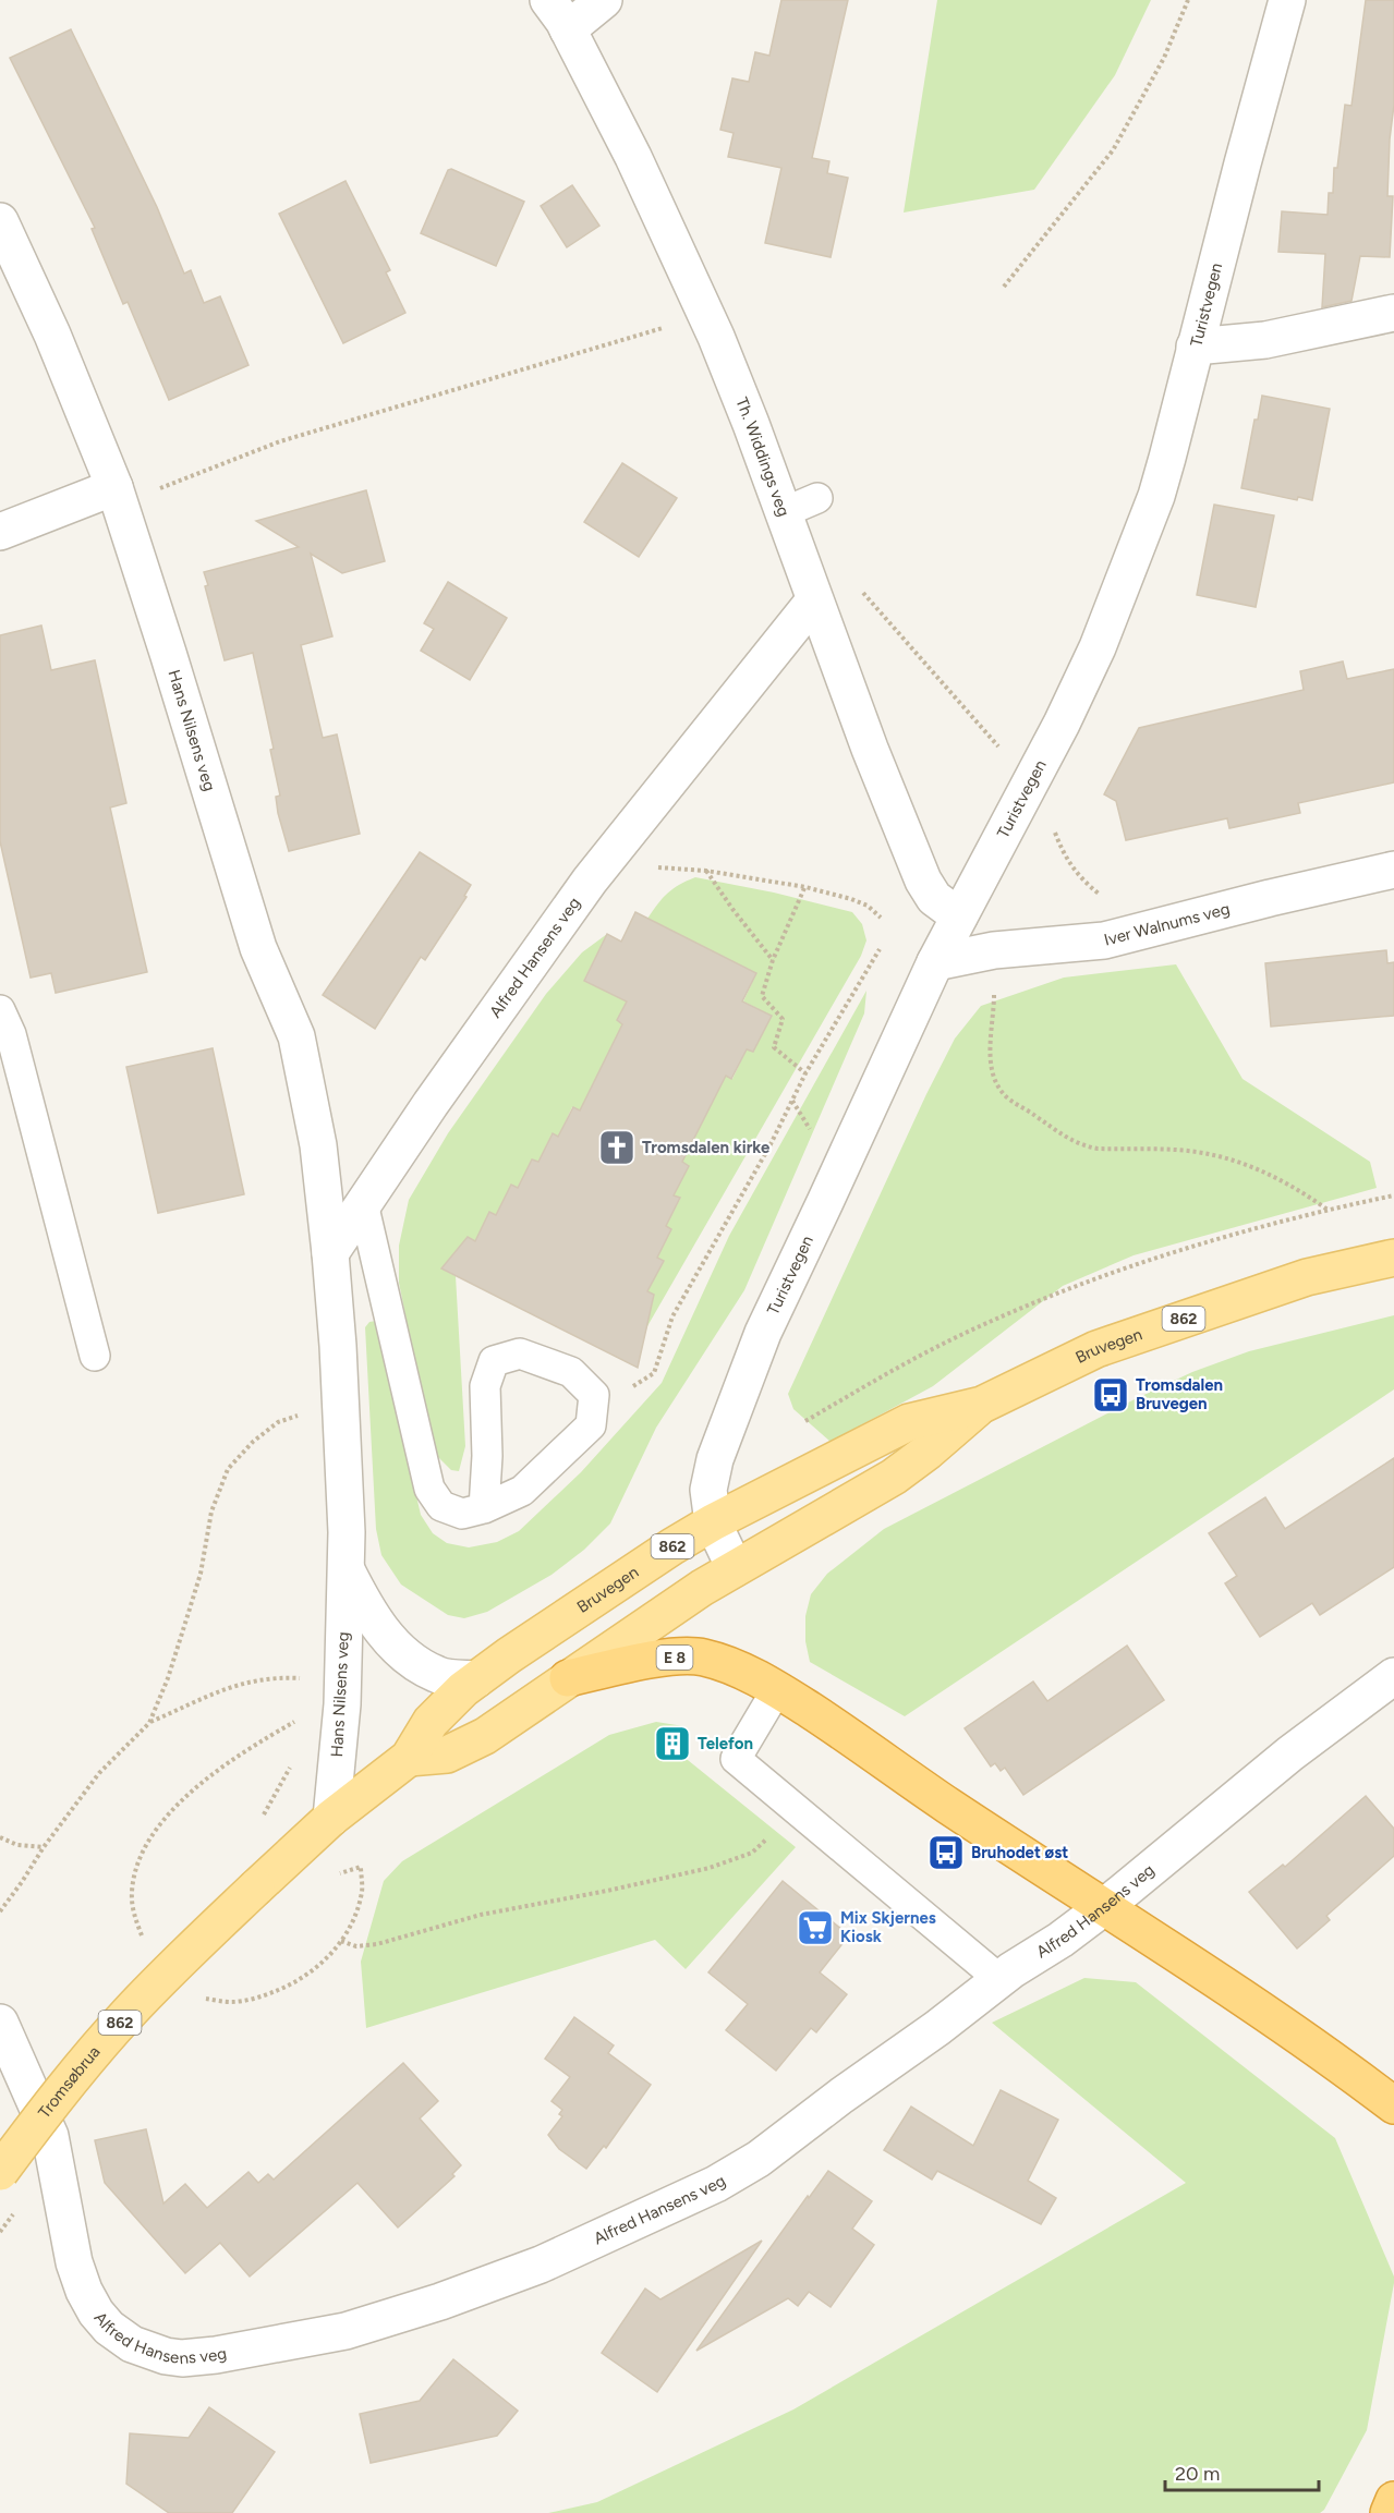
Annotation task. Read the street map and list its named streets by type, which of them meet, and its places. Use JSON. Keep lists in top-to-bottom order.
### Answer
{
  "streets": {
    "highway": ["E 8"],
    "main road": ["862", "Bruvegen", "Tromsøbrua"],
    "street": [
      "Turistvegen",
      "Th. Widdings veg",
      "Hans Nilsens veg",
      "Iver Walnums veg",
      "Alfred Hansens veg"
    ]
  },
  "crossings": [
    ["Turistvegen", "Th. Widdings veg"],
    ["Turistvegen", "Iver Walnums veg"],
    ["Turistvegen", "Bruvegen"],
    ["Th. Widdings veg", "Alfred Hansens veg"],
    ["Hans Nilsens veg", "Alfred Hansens veg"],
    ["Hans Nilsens veg", "Bruvegen"],
    ["Alfred Hansens veg", "E 8"],
    ["Bruvegen", "E 8"],
    ["Bruvegen", "Tromsøbrua"]
  ],
  "places": {
    "church": ["Tromsdalen kirke"],
    "bus stop": ["Tromsdalen Bruvegen", "Bruhodet øst"],
    "building": ["Telefon"],
    "supermarket": ["Mix Skjernes Kiosk"]
  },
  "scale_bar": "20 m"
}
